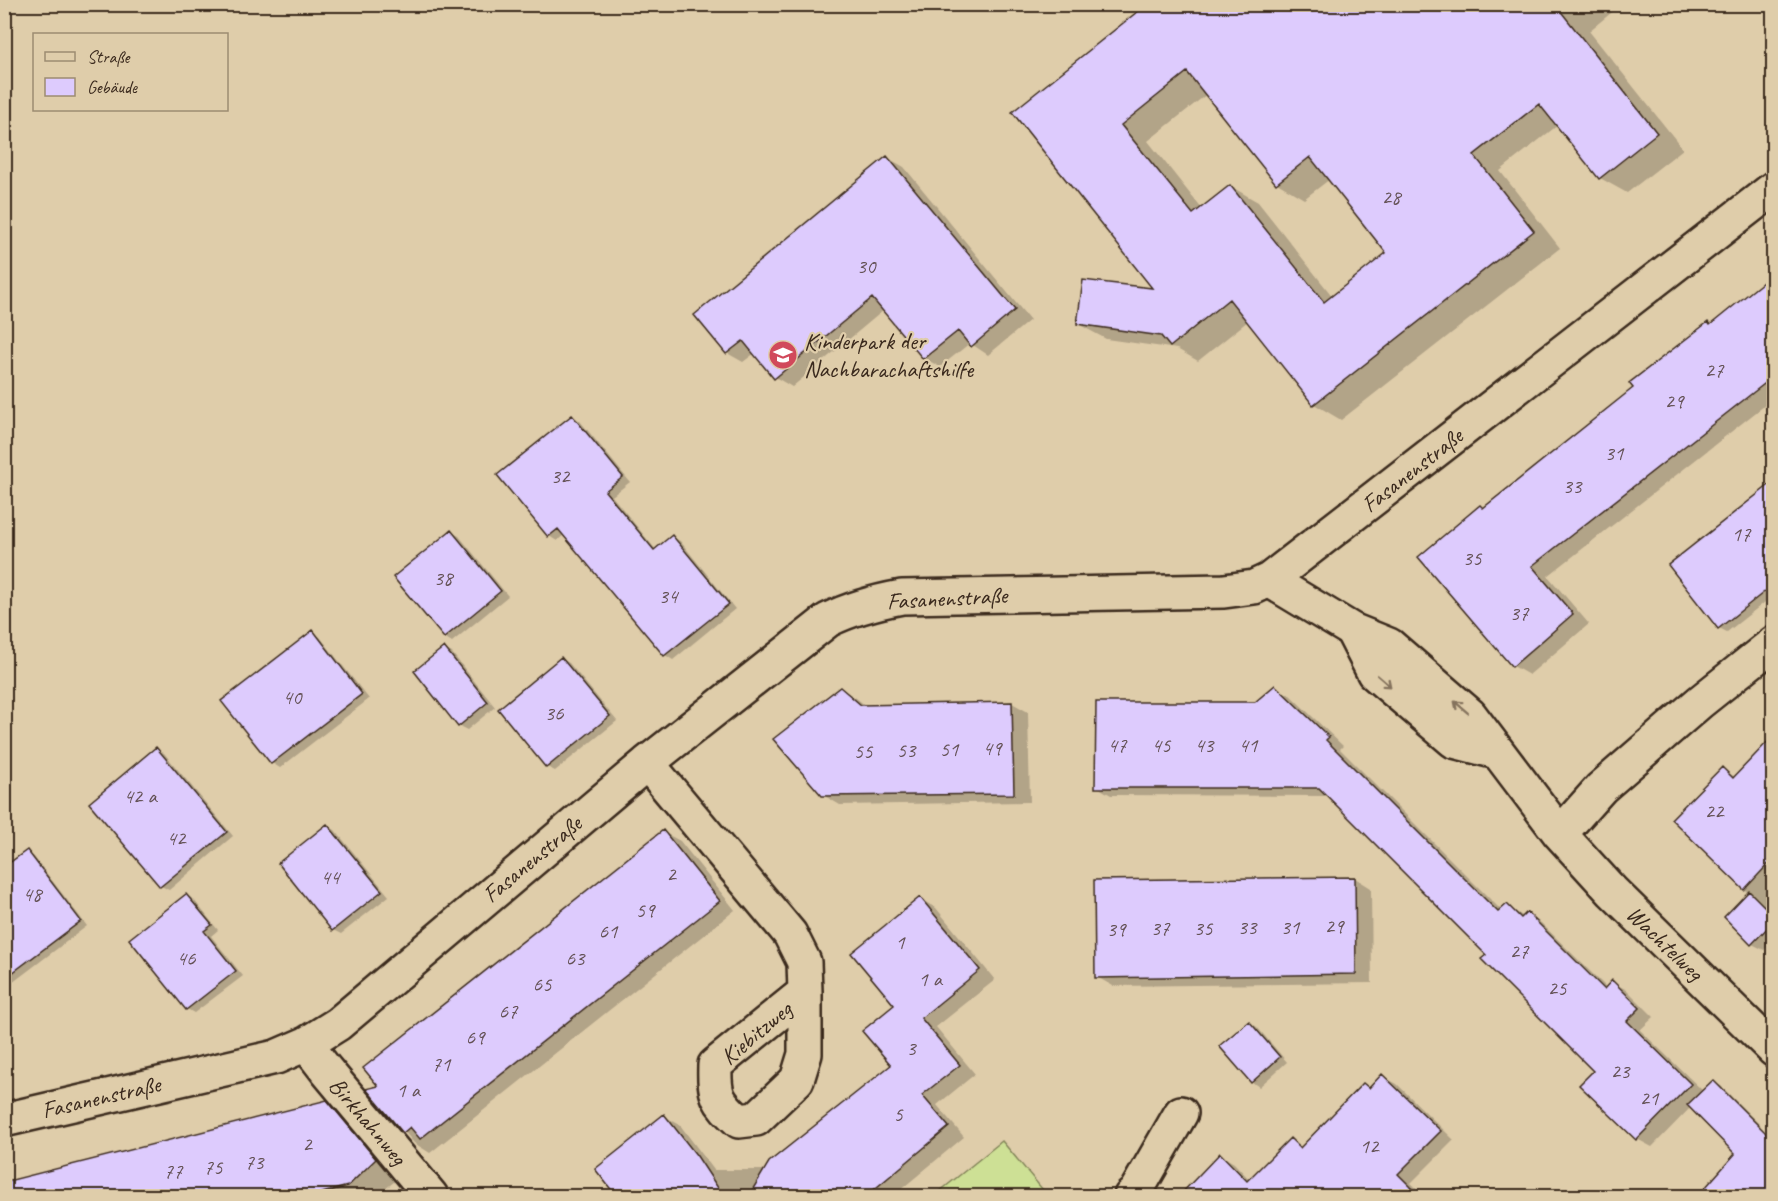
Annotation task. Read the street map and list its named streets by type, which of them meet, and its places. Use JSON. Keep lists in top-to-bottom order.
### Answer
{
  "streets": {
    "street": [
      "Fasanenstraße",
      "Wachtelweg",
      "Kiebitzweg",
      "Birkhahnweg"
    ]
  },
  "crossings": [
    ["Fasanenstraße", "Wachtelweg"],
    ["Fasanenstraße", "Kiebitzweg"],
    ["Fasanenstraße", "Birkhahnweg"]
  ],
  "places": {
    "school or university": ["Kinderpark der Nachbarachaftshilfe"]
  },
  "house_numbers": [
    "28",
    "30",
    "27",
    "29",
    "31",
    "32",
    "33",
    "17",
    "35",
    "38",
    "34",
    "37",
    "40",
    "36",
    "47",
    "45",
    "43",
    "41",
    "49",
    "51",
    "53",
    "55",
    "42 a",
    "22",
    "42",
    "2",
    "44",
    "48",
    "59",
    "29",
    "33",
    "31",
    "37",
    "35",
    "39",
    "61",
    "1",
    "27",
    "46",
    "63",
    "1 a",
    "65",
    "25",
    "67",
    "69",
    "3",
    "71",
    "23",
    "1 a",
    "21",
    "5",
    "2",
    "12",
    "73",
    "75",
    "77"
  ],
  "legend": ["Straße", "Gebäude"]
}
